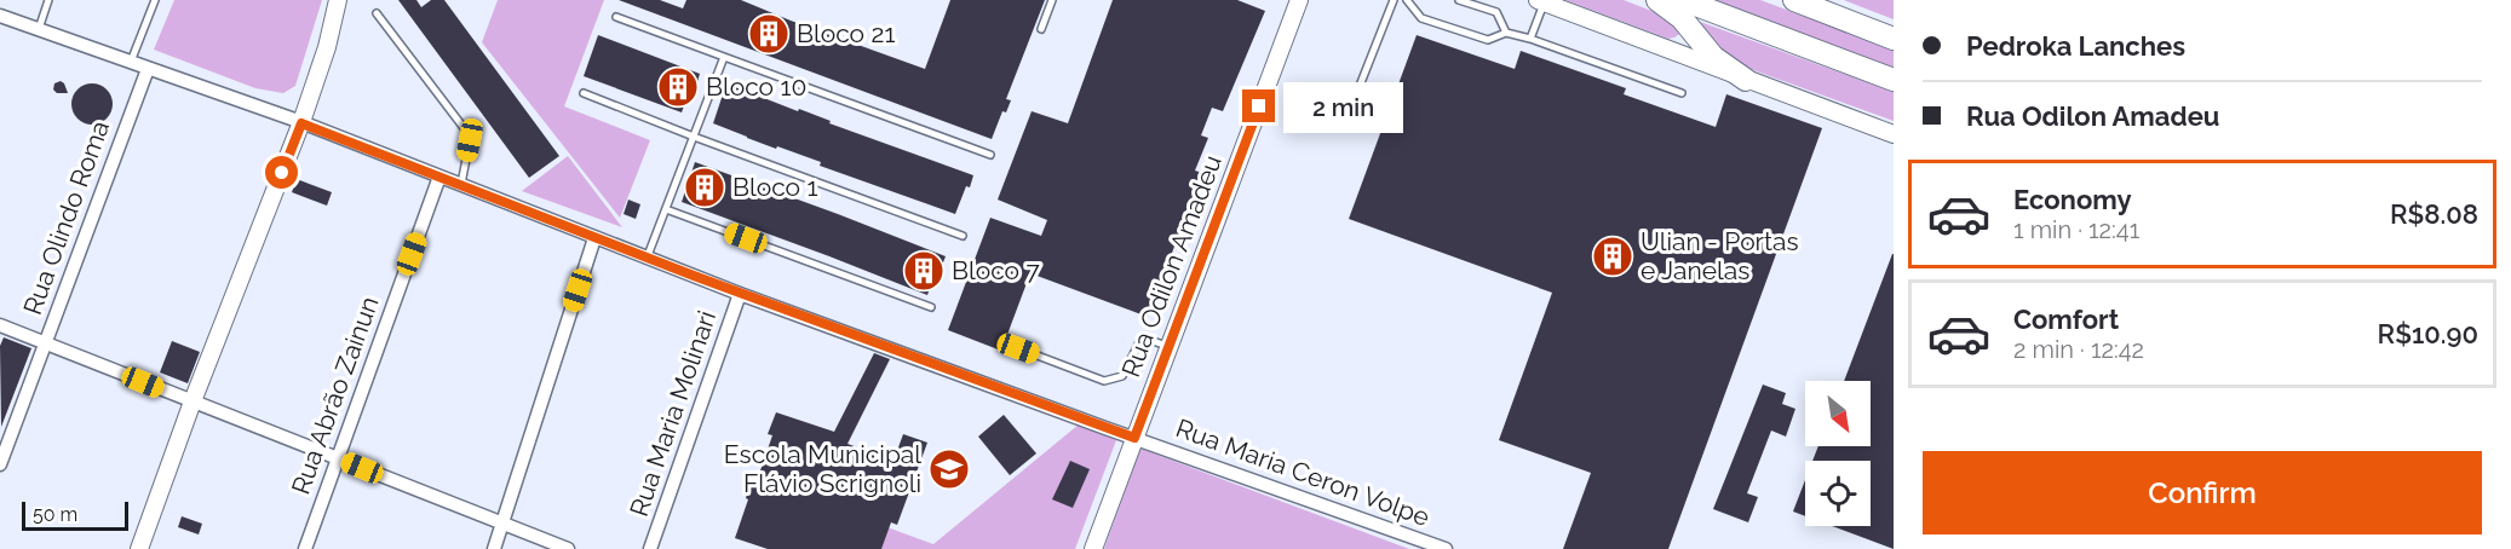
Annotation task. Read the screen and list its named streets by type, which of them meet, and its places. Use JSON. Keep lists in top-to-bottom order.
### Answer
{
  "streets": {
    "street": [
      "Rua Olindo Roma",
      "Rua Odilon Amadeu",
      "Rua Abrão Zainun",
      "Rua Maria Molinari",
      "Rua Maria Ceron Volpe"
    ]
  },
  "crossings": [
    ["Rua Olindo Roma", "Rua Maria Ceron Volpe"],
    ["Rua Odilon Amadeu", "Rua Maria Ceron Volpe"],
    ["Rua Abrão Zainun", "Rua Maria Ceron Volpe"],
    ["Rua Maria Molinari", "Rua Maria Ceron Volpe"]
  ],
  "places": {
    "building": [
      "Bloco 21",
      "Bloco 10",
      "Bloco 1",
      "Ulian - Portas e Janelas",
      "Bloco 7"
    ],
    "school or university": ["Escola Municipal Flávio Scrignoli"]
  },
  "scale_bar": "50 m",
  "north": "bottom right",
  "page": {
    "banner": ["Pedroka Lanches", "Rua Odilon Amadeu"],
    "bubble": "2 min",
    "list": [
      {
        "name": "Economy",
        "note": "1 min · 12:41",
        "value": "R$8.08"
      },
      {
        "name": "Comfort",
        "note": "2 min · 12:42",
        "value": "R$10.90"
      }
    ],
    "buttons": "Confirm",
    "scale": "50 m"
  }
}
